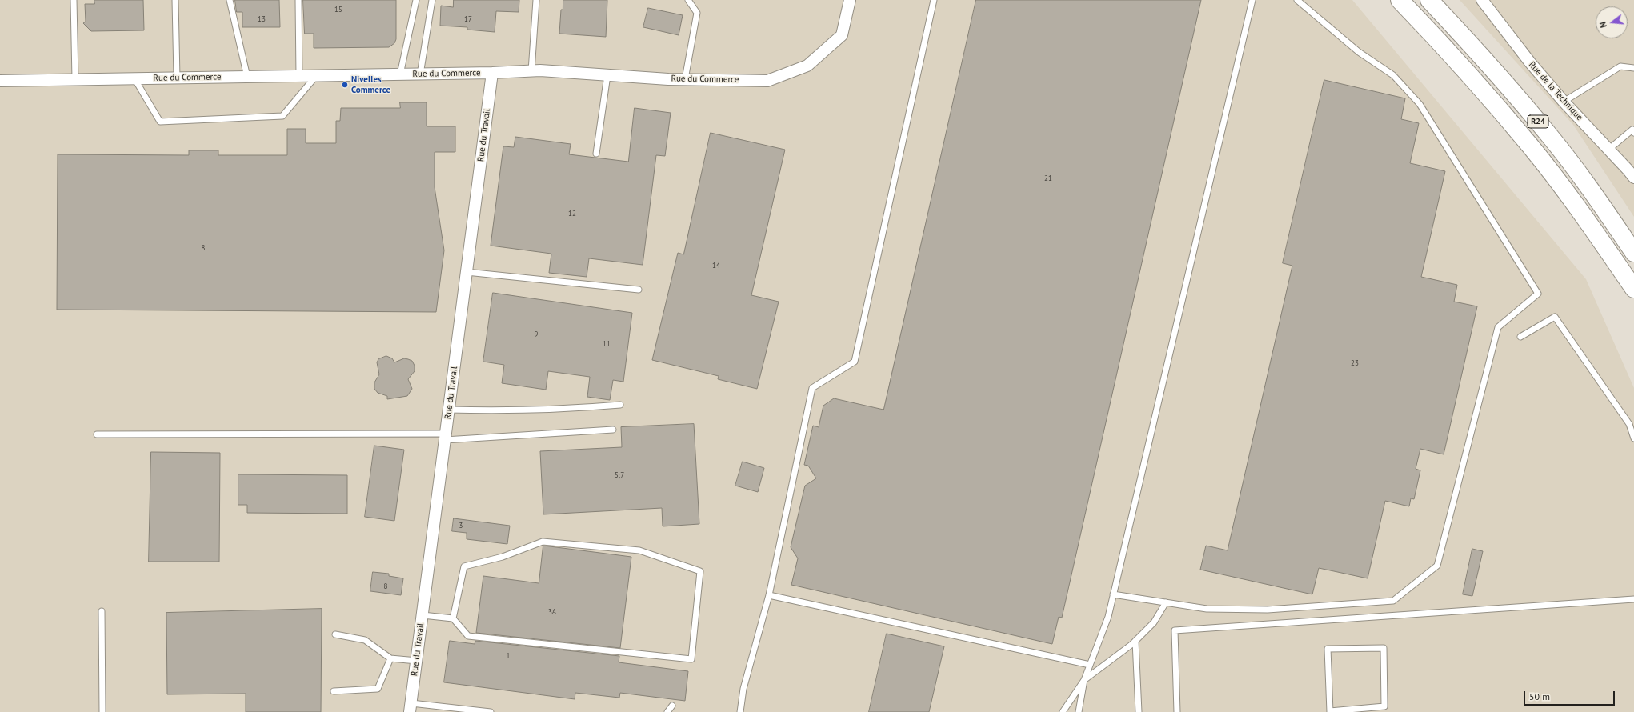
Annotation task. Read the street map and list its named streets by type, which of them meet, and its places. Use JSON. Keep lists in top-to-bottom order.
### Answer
{
  "streets": {
    "highway": ["R24"],
    "street": ["Rue du Commerce", "Rue de la Technique", "Rue du Travail"]
  },
  "crossings": [
    ["Rue du Commerce", "Rue du Travail"]
  ],
  "places": ["Nivelles Commerce"],
  "house_numbers": [
    "15",
    "13",
    "17",
    "21",
    "12",
    "8",
    "14",
    "9",
    "11",
    "23",
    "5;7",
    "3",
    "8",
    "3A",
    "1"
  ],
  "scale_bar": "50 m",
  "north": "left"
}
